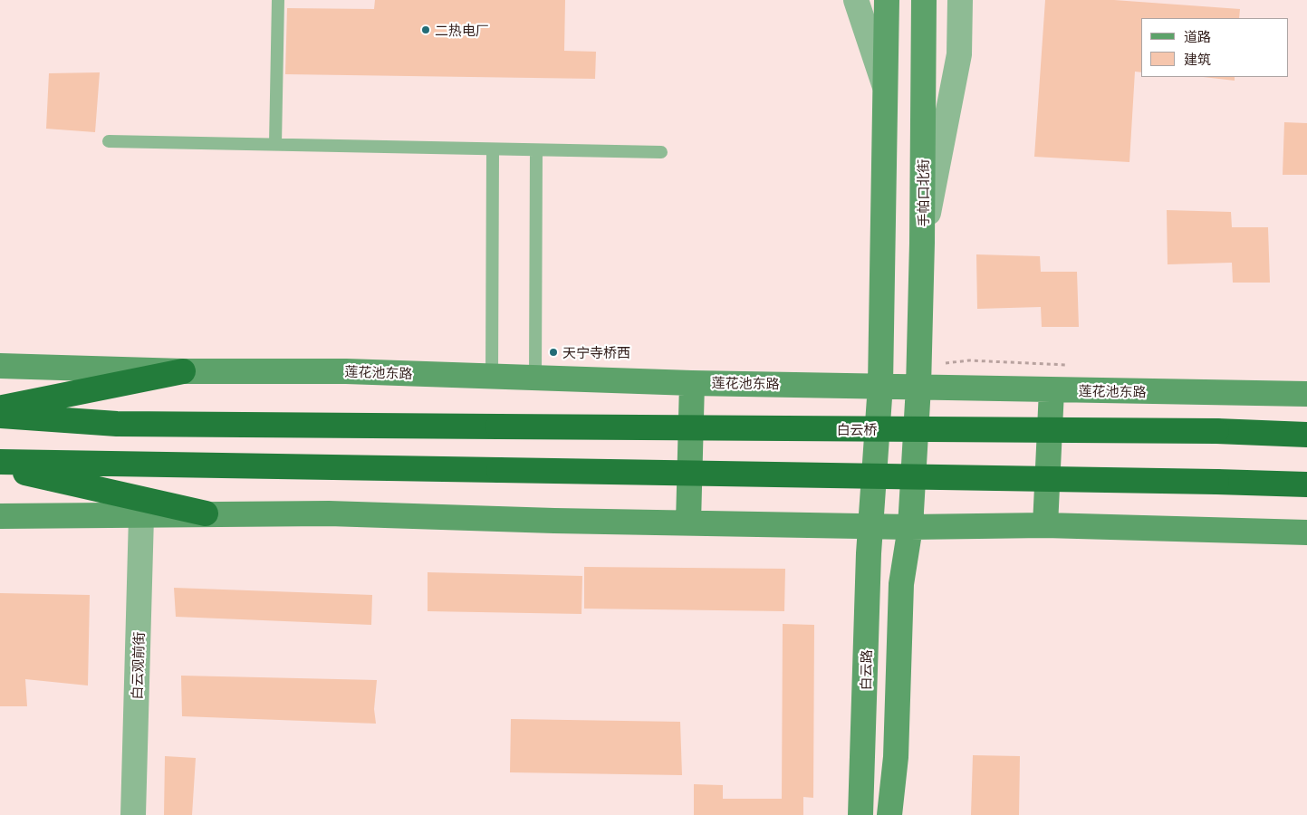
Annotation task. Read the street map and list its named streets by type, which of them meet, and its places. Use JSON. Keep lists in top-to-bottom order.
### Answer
{
  "streets": {
    "highway": ["白云桥"],
    "street": [
      "手帕口北街",
      "莲花池东路",
      "白云观前街",
      "白云路"
    ]
  },
  "crossings": [
    ["手帕口北街", "莲花池东路"],
    ["莲花池东路", "白云路"]
  ],
  "places": ["二热电厂", "天宁寺桥西"],
  "legend": ["道路", "建筑"]
}
